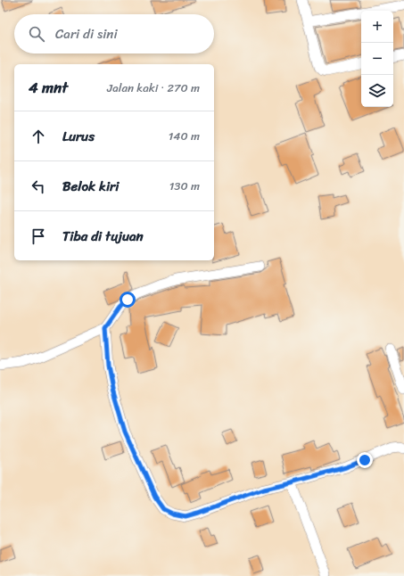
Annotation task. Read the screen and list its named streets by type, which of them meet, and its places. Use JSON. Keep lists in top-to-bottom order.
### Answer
{
  "page": {
    "map_buttons": ["+", "−"],
    "search": "Cari di sini",
    "heading": ["4 mnt", "Jalan kaki · 270 m"],
    "list": [
      ["Lurus", "140 m"],
      ["Belok kiri", "130 m"],
      "Tiba di tujuan"
    ]
  }
}
